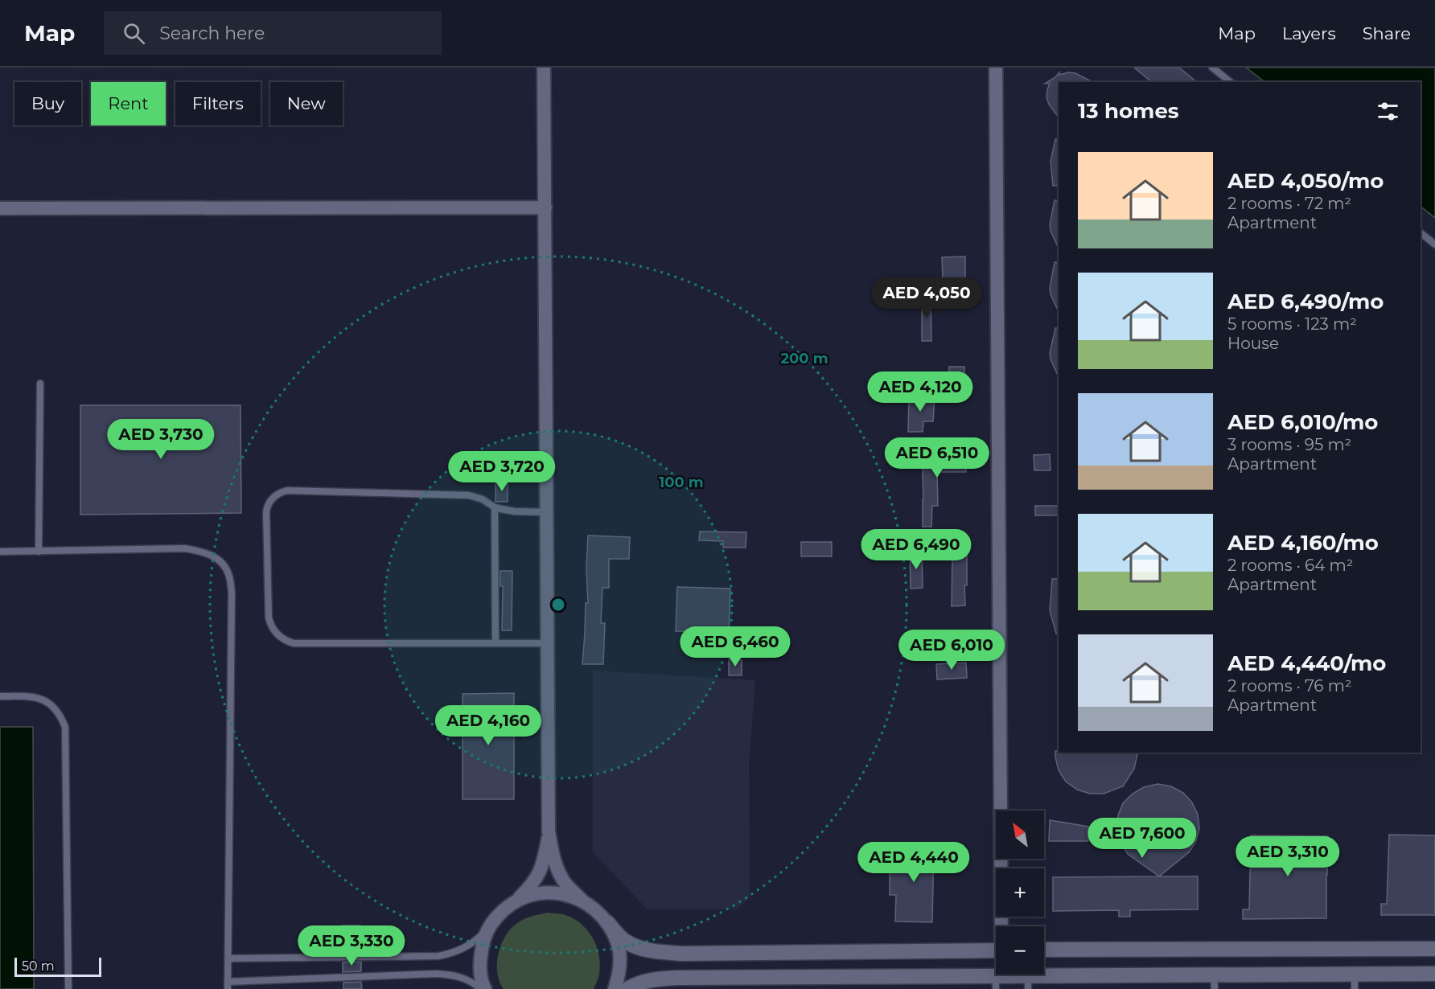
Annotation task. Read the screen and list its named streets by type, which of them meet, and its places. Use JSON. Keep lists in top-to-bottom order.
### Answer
{
  "scale_bar": "50 m",
  "north": "top left",
  "page": {
    "header": "Map",
    "search": "Search here",
    "nav": ["Map", "Layers", "Share"],
    "chip": [
      "Buy",
      "Rent",
      "Filters",
      "New"
    ],
    "heading": "13 homes",
    "list": [
      {
        "name": "AED 4,050/mo",
        "note": "2 rooms · 72 m² · Apartment"
      },
      {
        "name": "AED 6,490/mo",
        "note": "5 rooms · 123 m² · House"
      },
      {
        "name": "AED 6,010/mo",
        "note": "3 rooms · 95 m² · Apartment"
      },
      {
        "name": "AED 4,160/mo",
        "note": "2 rooms · 64 m² · Apartment"
      },
      {
        "name": "AED 4,440/mo",
        "note": "2 rooms · 76 m² · Apartment"
      }
    ],
    "price": [
      "AED 4,050",
      "AED 4,120",
      "AED 3,730",
      "AED 6,510",
      "AED 3,720",
      "AED 6,490",
      "AED 6,460",
      "AED 6,010",
      "AED 4,160",
      "AED 7,600",
      "AED 3,310",
      "AED 4,440",
      "AED 3,330"
    ],
    "map_buttons": ["+", "−"],
    "scale": "50 m"
  },
  "rings": ["200 m", "100 m"]
}
